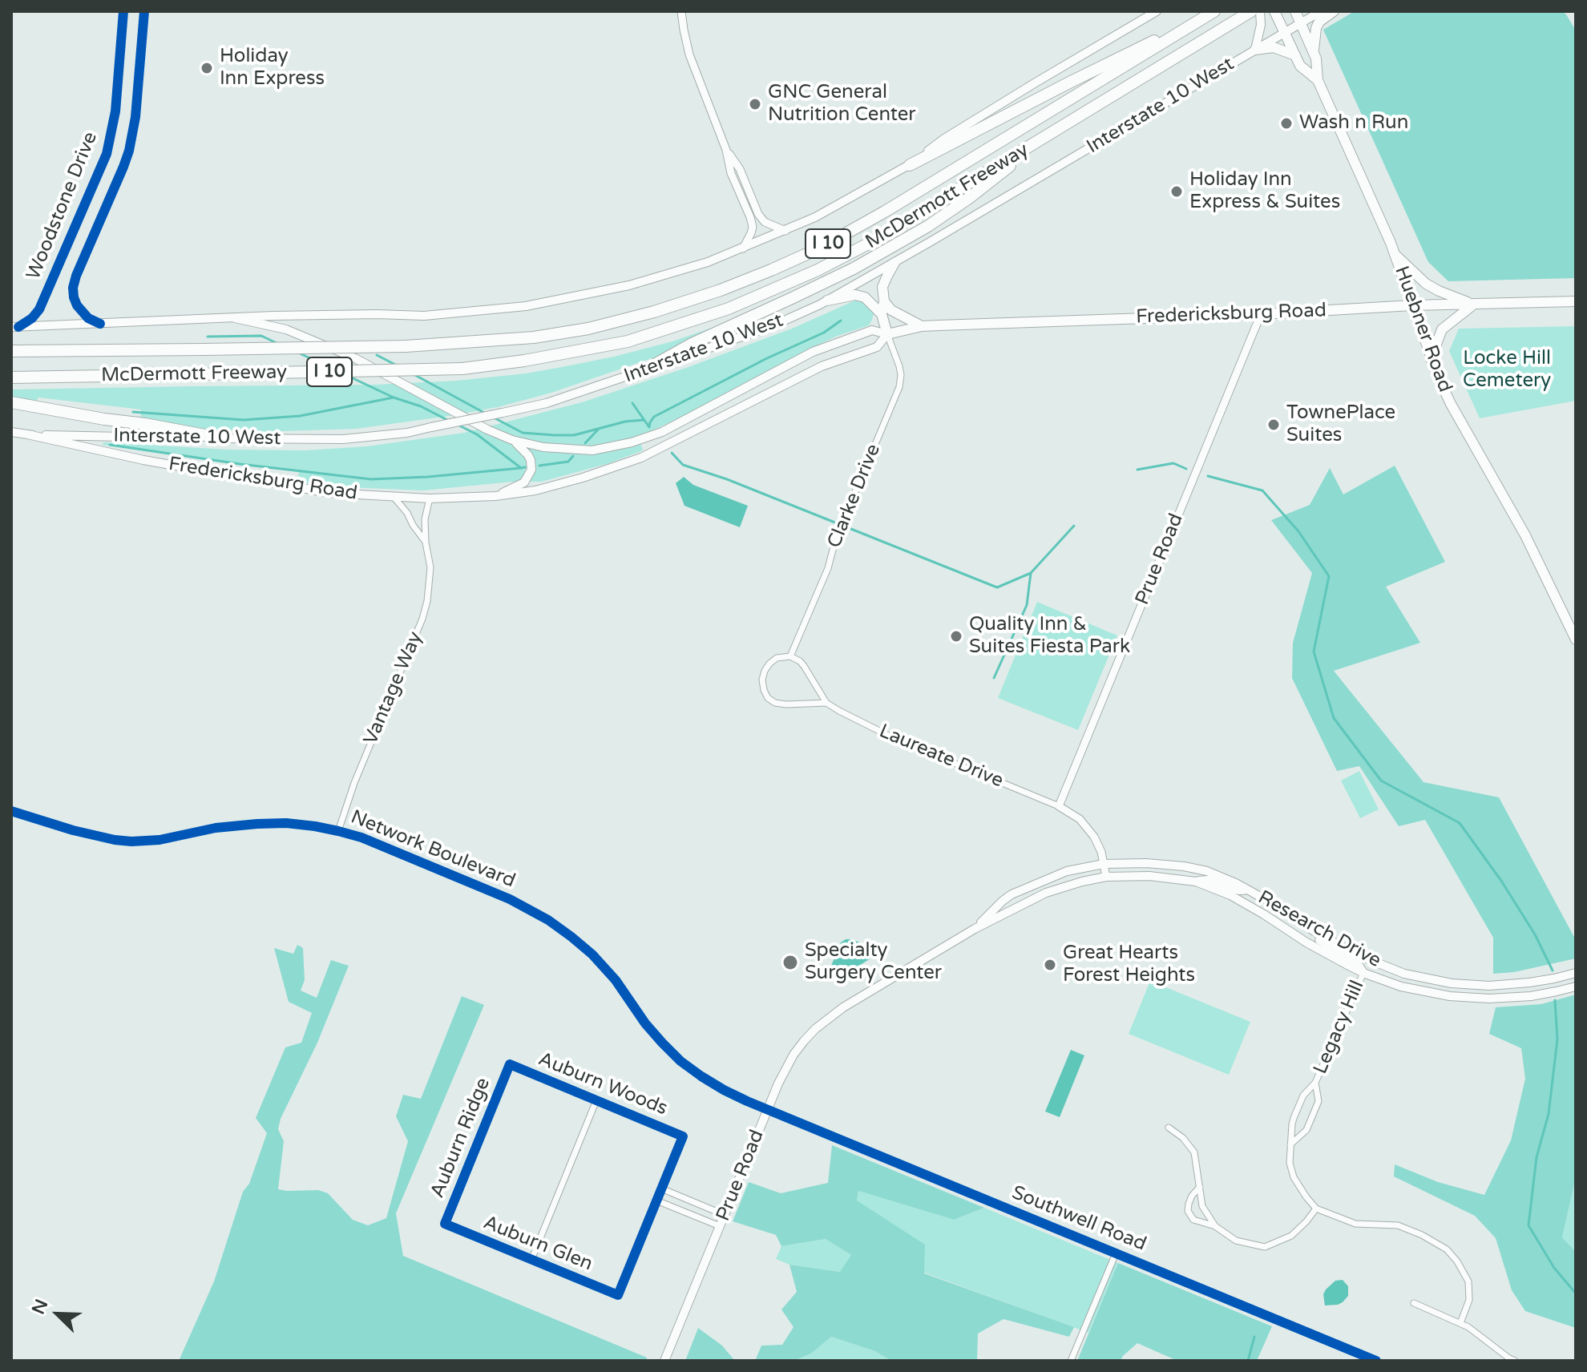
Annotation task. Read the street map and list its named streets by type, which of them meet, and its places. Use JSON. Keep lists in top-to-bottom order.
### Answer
{
  "streets": {
    "highway": ["McDermott Freeway", "I 10"],
    "main road": [
      "Interstate 10 West",
      "Fredericksburg Road",
      "Huebner Road",
      "Prue Road",
      "Research Drive"
    ],
    "street": [
      "Woodstone Drive",
      "Clarke Drive",
      "Vantage Way",
      "Laureate Drive",
      "Network Boulevard",
      "Legacy Hill",
      "Auburn Woods",
      "Auburn Ridge",
      "Southwell Road",
      "Auburn Glen"
    ]
  },
  "crossings": [
    ["Interstate 10 West", "Fredericksburg Road"],
    ["Interstate 10 West", "Huebner Road"],
    ["Fredericksburg Road", "Huebner Road"],
    ["Fredericksburg Road", "Clarke Drive"],
    ["Fredericksburg Road", "Prue Road"],
    ["Fredericksburg Road", "Vantage Way"],
    ["Clarke Drive", "Laureate Drive"],
    ["Prue Road", "Laureate Drive"],
    ["Prue Road", "Network Boulevard"],
    ["Prue Road", "Research Drive"],
    ["Prue Road", "Southwell Road"],
    ["Vantage Way", "Network Boulevard"],
    ["Network Boulevard", "Southwell Road"],
    ["Research Drive", "Legacy Hill"],
    ["Auburn Woods", "Auburn Ridge"],
    ["Auburn Ridge", "Auburn Glen"]
  ],
  "parks": ["Locke Hill Cemetery"],
  "places": [
    "Holiday Inn Express",
    "GNC General Nutrition Center",
    "Wash n Run",
    "Holiday Inn Express & Suites",
    "TownePlace Suites",
    "Quality Inn & Suites Fiesta Park",
    "Specialty Surgery Center",
    "Great Hearts Forest Heights"
  ],
  "north": "top left"
}
